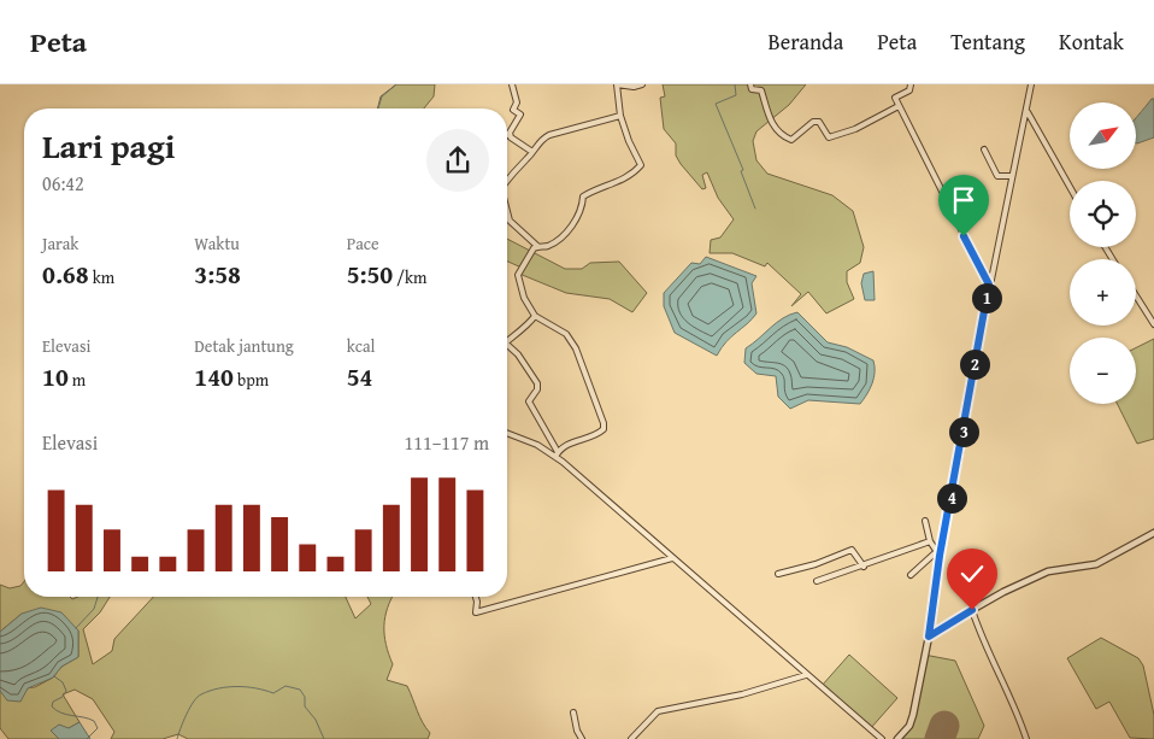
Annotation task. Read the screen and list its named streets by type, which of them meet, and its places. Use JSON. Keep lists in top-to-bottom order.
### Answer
{
  "north": "top right",
  "page": {
    "header": "Peta",
    "nav": [
      "Beranda",
      "Peta",
      "Tentang",
      "Kontak"
    ],
    "map_buttons": ["+", "−"],
    "heading": ["Lari pagi", "06:42"],
    "stats": [
      ["Jarak", "0.68 km"],
      ["Waktu", "3:58"],
      ["Pace", "5:50 /km"],
      ["Elevasi", "10 m"],
      ["Detak jantung", "140 bpm"],
      ["kcal", "54"]
    ],
    "pins": [
      "1",
      "2",
      "3",
      "4"
    ],
    "chart": ["Elevasi", "111–117 m"]
  }
}
